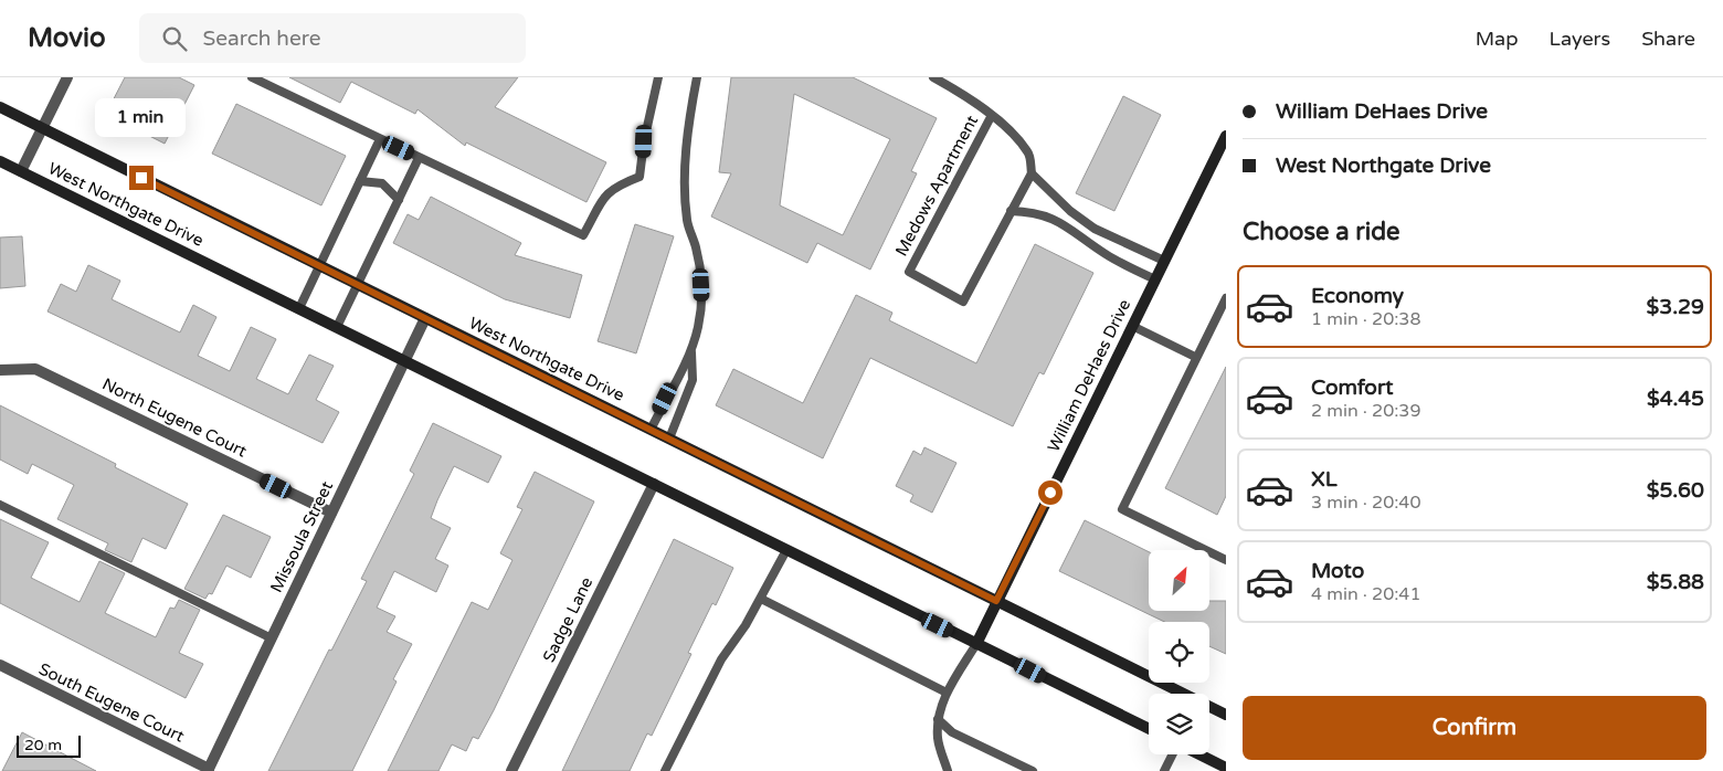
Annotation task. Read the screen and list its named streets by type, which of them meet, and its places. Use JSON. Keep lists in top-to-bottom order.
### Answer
{
  "streets": {
    "main road": ["West Northgate Drive", "William DeHaes Drive"],
    "street": [
      "North Eugene Court",
      "Missoula Street",
      "Sadge Lane",
      "South Eugene Court"
    ],
    "lane": ["Medows Apartment"]
  },
  "crossings": [
    ["Medows Apartment", "William DeHaes Drive"],
    ["West Northgate Drive", "William DeHaes Drive"],
    ["West Northgate Drive", "Missoula Street"],
    ["West Northgate Drive", "Sadge Lane"],
    ["North Eugene Court", "Missoula Street"],
    ["Missoula Street", "South Eugene Court"]
  ],
  "scale_bar": "20 m",
  "north": "top right",
  "page": {
    "header": "Movio",
    "search": "Search here",
    "nav": ["Map", "Layers", "Share"],
    "banner": ["William DeHaes Drive", "West Northgate Drive"],
    "bubble": "1 min",
    "heading": "Choose a ride",
    "list": [
      {
        "name": "Economy",
        "note": "1 min · 20:38",
        "value": "$3.29"
      },
      {
        "name": "Comfort",
        "note": "2 min · 20:39",
        "value": "$4.45"
      },
      {
        "name": "XL",
        "note": "3 min · 20:40",
        "value": "$5.60"
      },
      {
        "name": "Moto",
        "note": "4 min · 20:41",
        "value": "$5.88"
      }
    ],
    "buttons": "Confirm",
    "scale": "20 m"
  }
}
